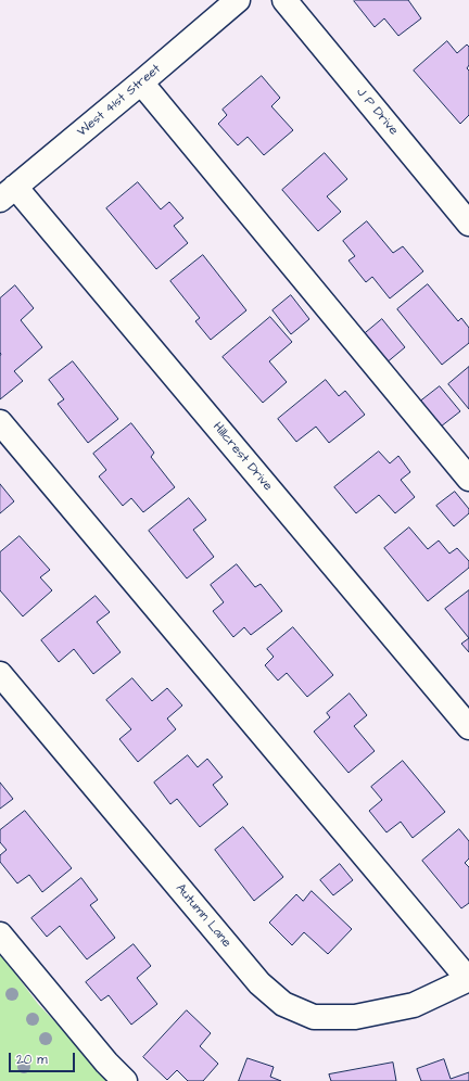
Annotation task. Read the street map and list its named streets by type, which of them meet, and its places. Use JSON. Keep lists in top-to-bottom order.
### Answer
{
  "streets": {
    "street": [
      "West 41st Street",
      "J P Drive",
      "Hillcrest Drive",
      "Autumn Lane"
    ]
  },
  "crossings": [
    ["West 41st Street", "Hillcrest Drive"]
  ],
  "scale_bar": "20 m"
}
